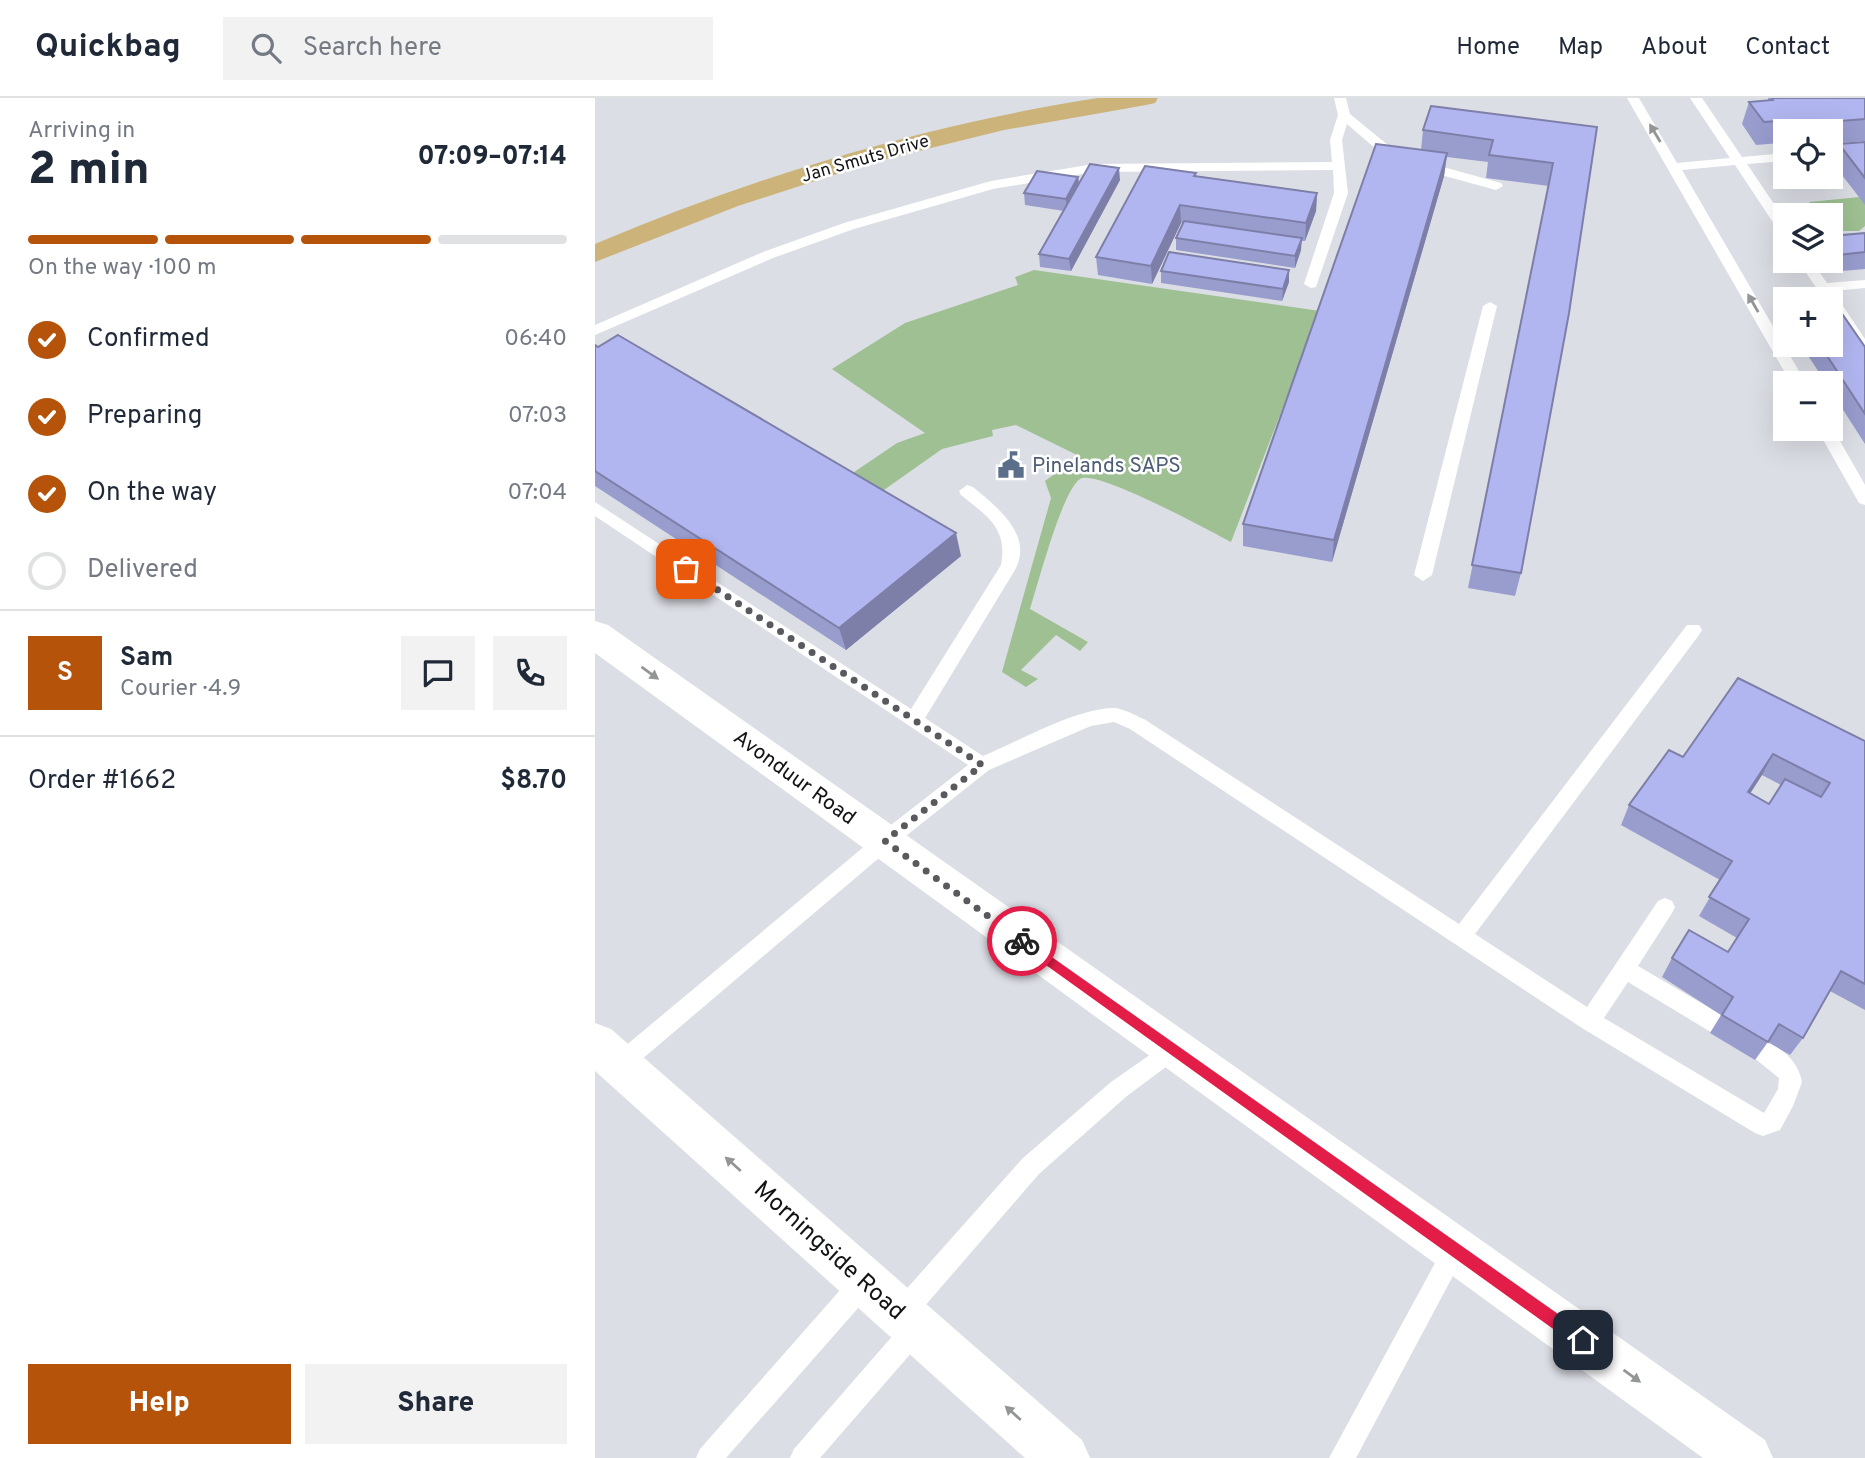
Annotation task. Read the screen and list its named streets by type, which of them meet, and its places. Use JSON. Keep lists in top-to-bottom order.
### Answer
{
  "streets": {
    "main road": ["Jan Smuts Drive"],
    "street": ["Avonduur Road", "Morningside Road"]
  },
  "one_way": ["Avonduur Road", "Morningside Road"],
  "places": {
    "public building": ["Pinelands SAPS"]
  },
  "page": {
    "header": "Quickbag",
    "search": "Search here",
    "nav": [
      "Home",
      "Map",
      "About",
      "Contact"
    ],
    "heading": ["2 min", "Arriving in", "07:09–07:14"],
    "panel": [
      "Sam",
      "Courier · 4.9",
      "Order #1662",
      "$8.70"
    ],
    "map_buttons": ["+", "−"],
    "bar": "On the way · 100 m",
    "list": [
      ["Confirmed", "06:40"],
      ["Preparing", "07:03"],
      ["On the way", "07:04"],
      "Delivered"
    ],
    "round": "S",
    "buttons": ["Help", "Share"]
  }
}
